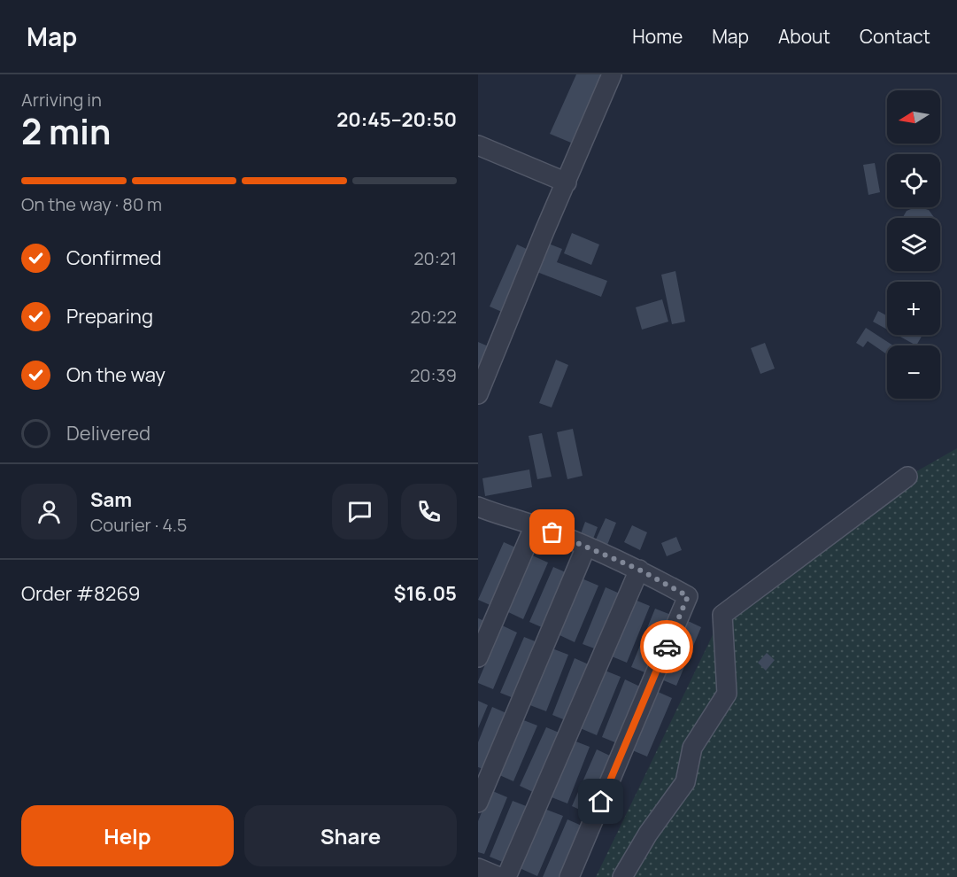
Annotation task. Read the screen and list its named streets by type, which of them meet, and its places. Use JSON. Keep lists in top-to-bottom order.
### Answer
{
  "north": "left",
  "page": {
    "header": "Map",
    "nav": [
      "Home",
      "Map",
      "About",
      "Contact"
    ],
    "heading": ["2 min", "Arriving in", "20:45–20:50"],
    "panel": [
      "Sam",
      "Courier · 4.5",
      "Order #8269",
      "$16.05"
    ],
    "map_buttons": ["+", "−"],
    "bar": "On the way · 80 m",
    "list": [
      ["Confirmed", "20:21"],
      ["Preparing", "20:22"],
      ["On the way", "20:39"],
      "Delivered"
    ],
    "buttons": ["Help", "Share"]
  }
}
